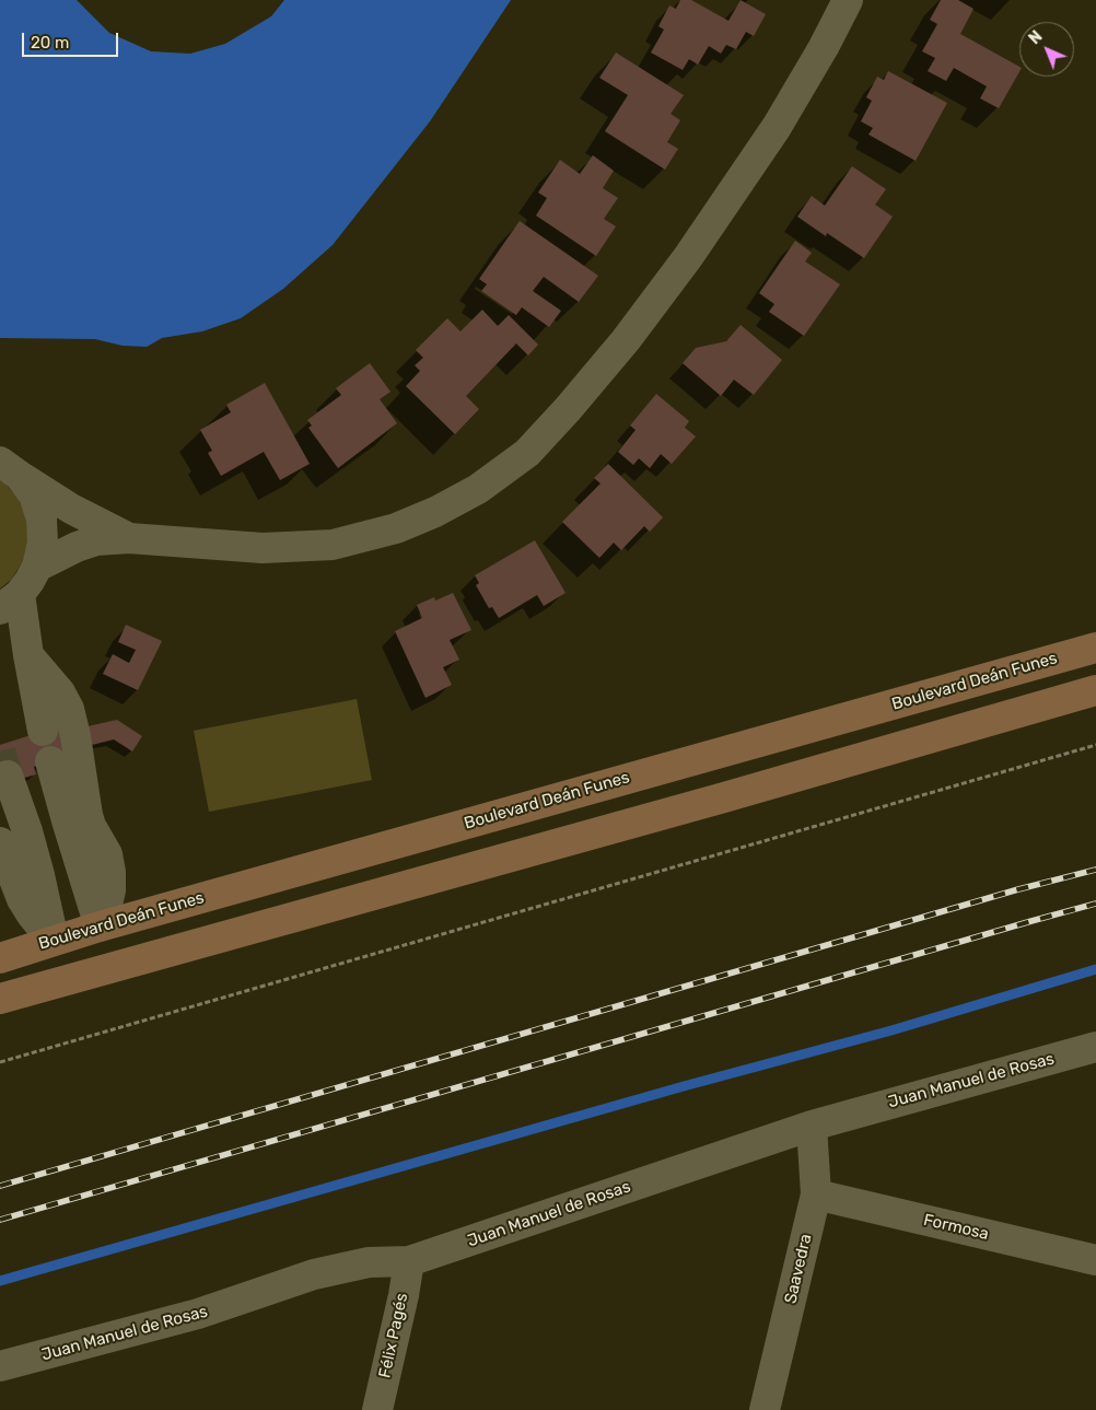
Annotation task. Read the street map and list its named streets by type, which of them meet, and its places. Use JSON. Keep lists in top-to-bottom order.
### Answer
{
  "streets": {
    "main road": ["Boulevard Deán Funes"],
    "street": [
      "Juan Manuel de Rosas",
      "Formosa",
      "Saavedra",
      "Félix Pagés"
    ]
  },
  "crossings": [
    ["Juan Manuel de Rosas", "Saavedra"],
    ["Juan Manuel de Rosas", "Félix Pagés"],
    ["Formosa", "Saavedra"]
  ],
  "scale_bar": "20 m",
  "north": "top left"
}
